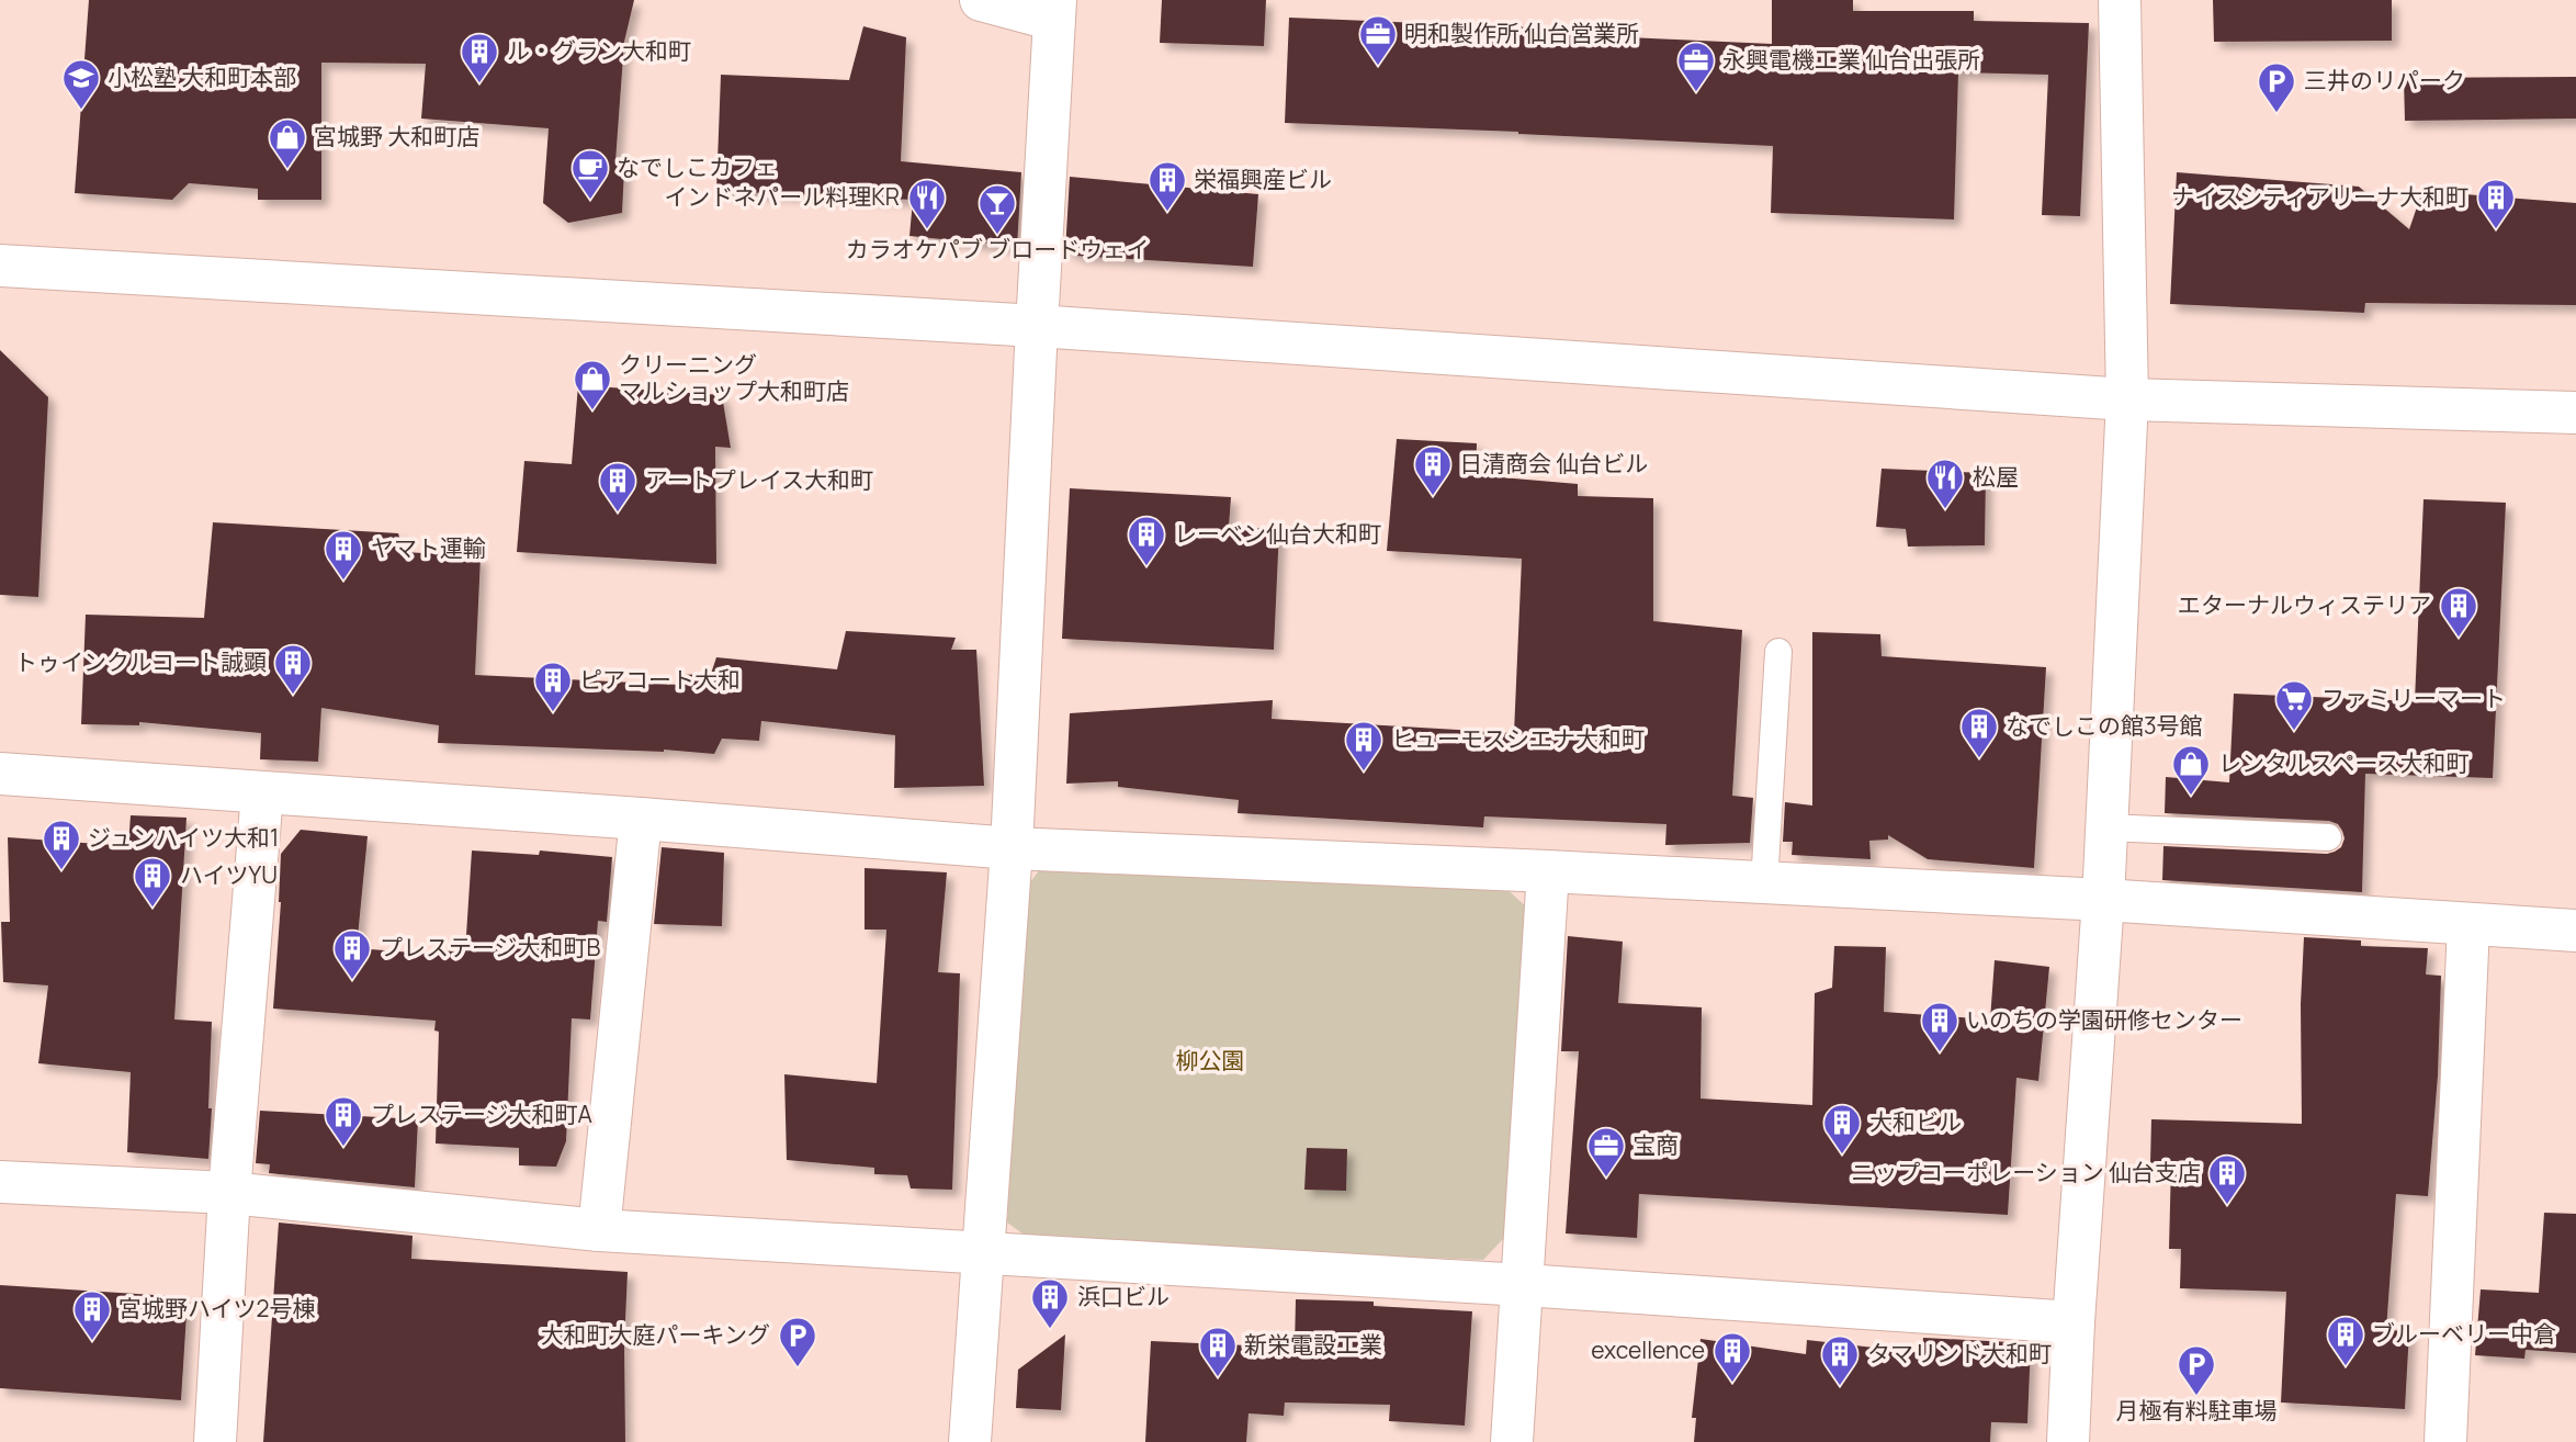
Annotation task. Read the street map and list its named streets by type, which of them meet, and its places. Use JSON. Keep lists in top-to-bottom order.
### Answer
{
  "parks": ["柳公園"],
  "places": {
    "office": ["明和製作所 仙台営業所", "永興電機工業 仙台出張所", "宝商"],
    "building": [
      "ル・グラン大和町",
      "栄福興産ビル",
      "ナイスシティアリーナ大和町",
      "日清商会 仙台ビル",
      "アートプレイス大和町",
      "レーベン仙台大和町",
      "ヤマト運輸",
      "エターナルウィステリア",
      "トゥインクルコート誠顕",
      "ピアコート大和",
      "なでしこの館3号館",
      "ヒューモスシエナ大和町",
      "ジュンハイツ大和1",
      "ハイツYU",
      "プレステージ大和町B",
      "いのちの学園研修センター",
      "プレステージ大和町A",
      "大和ビル",
      "ニップコーポレーション 仙台支店",
      "浜口ビル",
      "宮城野ハイツ2号棟",
      "ブルーベリー中倉",
      "新栄電設工業",
      "excellence",
      "タマリンド大和町"
    ],
    "school or university": ["小松塾 大和町本部"],
    "parking": ["三井のリパーク", "大和町大庭パーキング", "月極有料駐車場"],
    "shop": ["宮城野 大和町店", "クリーニング マルショップ大和町店", "レンタルスペース大和町"],
    "cafe": ["なでしこカフェ"],
    "restaurant": ["インドネパール料理KR", "松屋"],
    "bar": ["カラオケパブ ブロードウェイ"],
    "supermarket": ["ファミリーマート"]
  }
}
